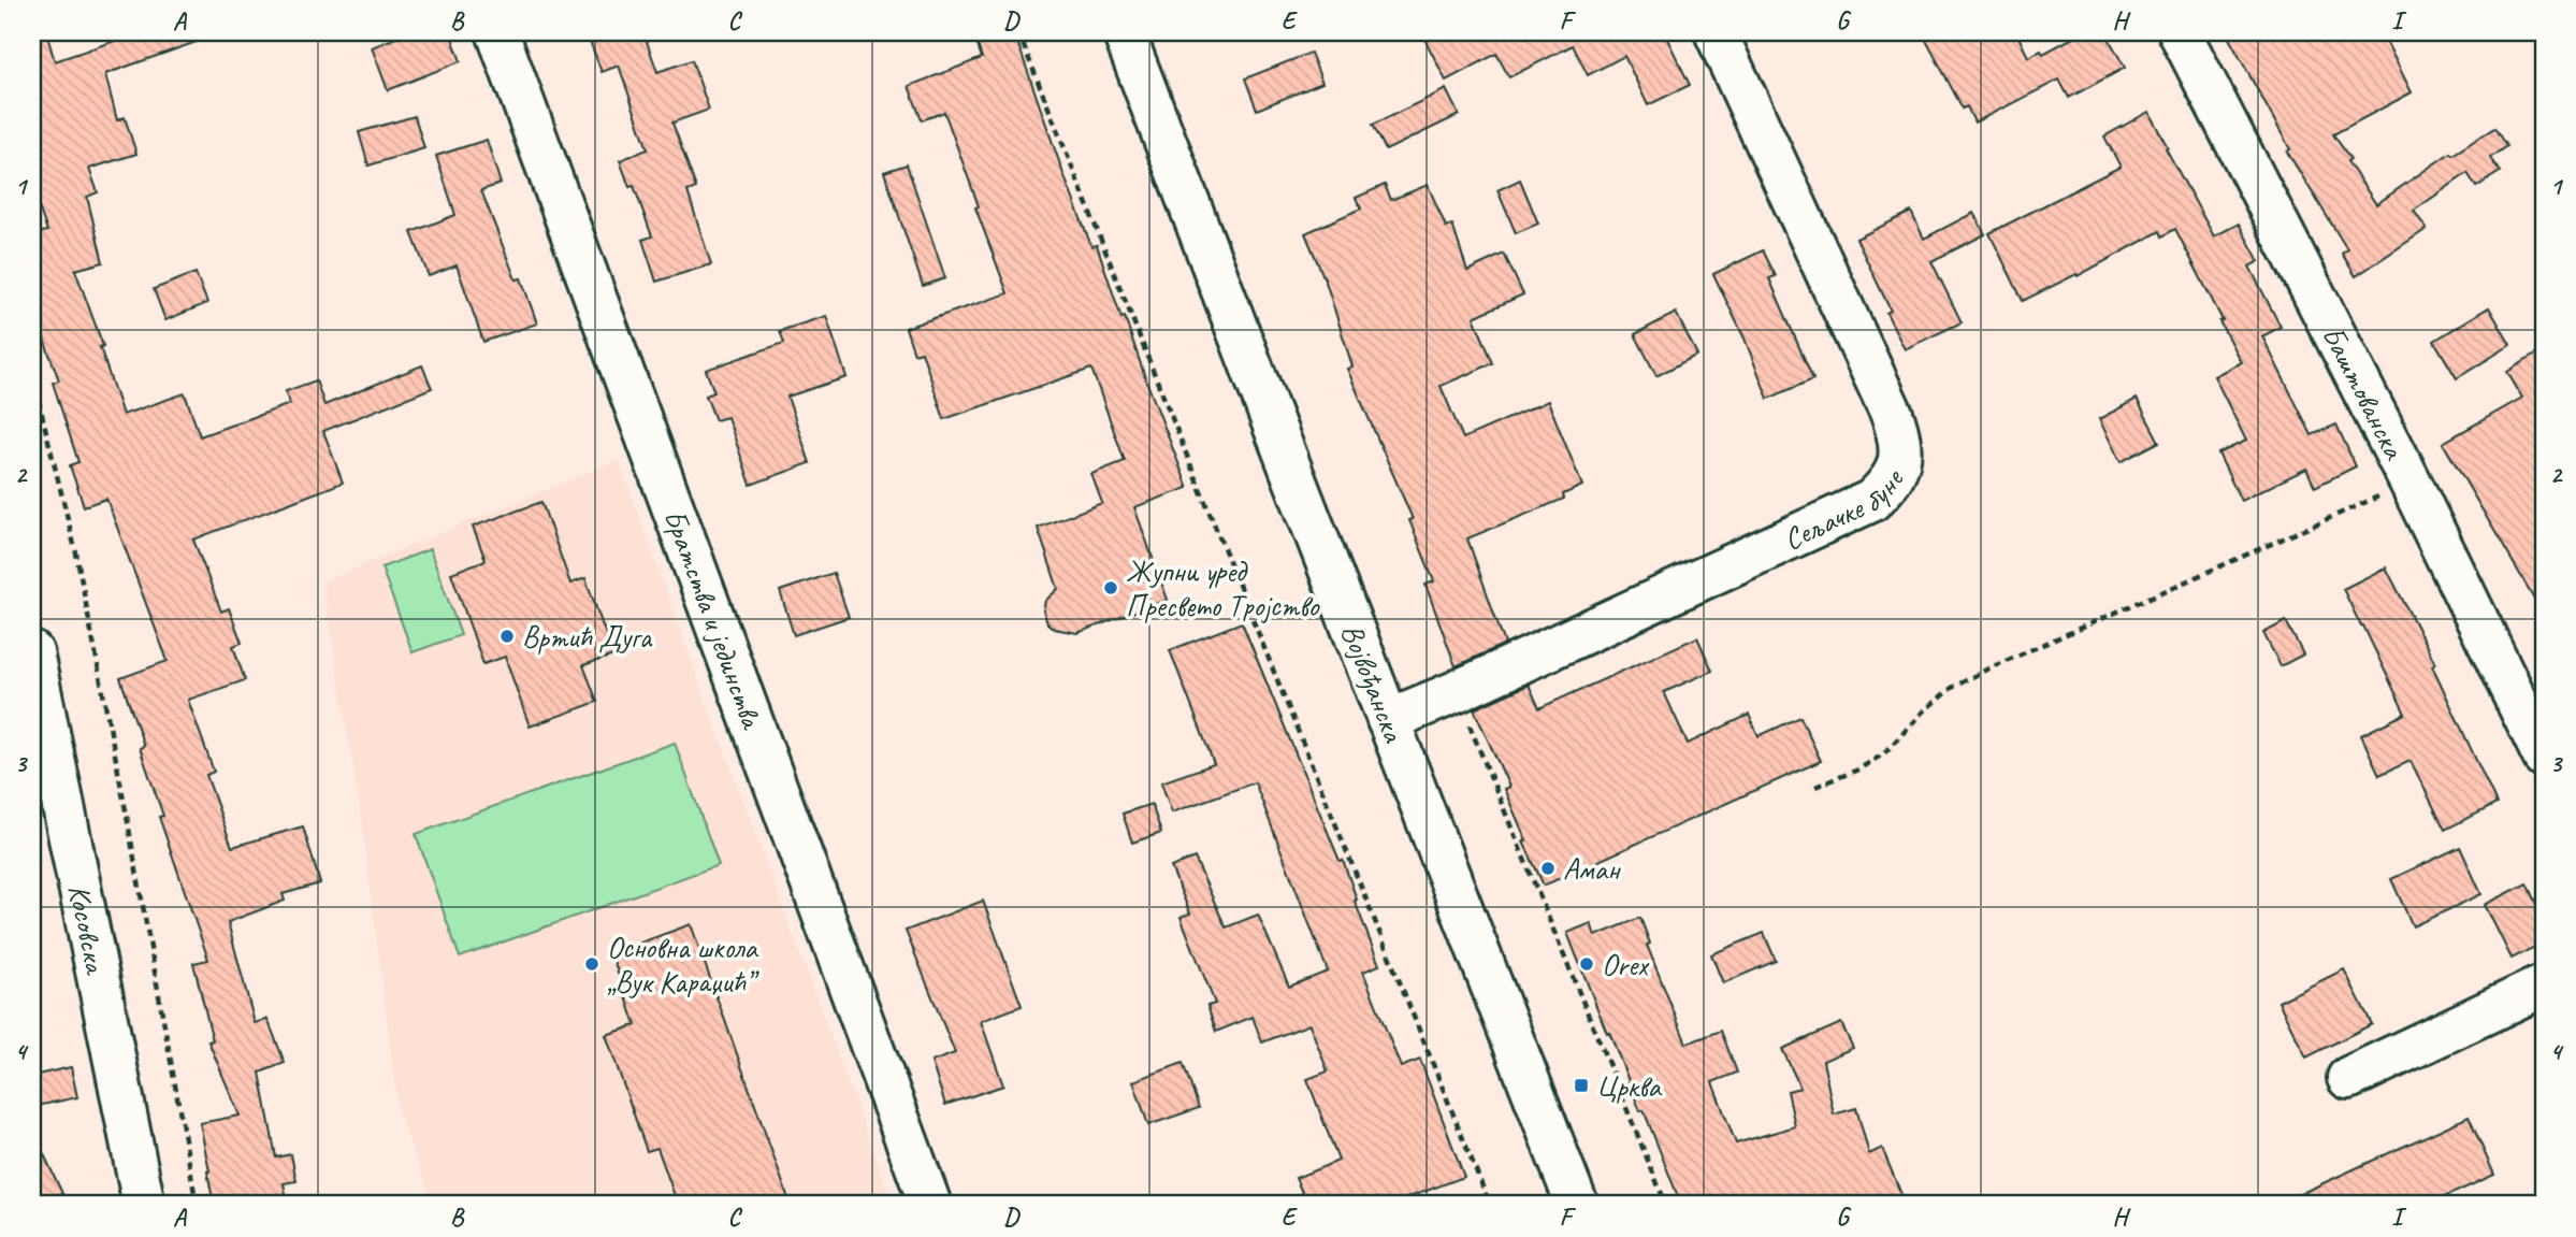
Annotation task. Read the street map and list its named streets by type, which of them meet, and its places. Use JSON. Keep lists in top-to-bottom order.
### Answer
{
  "streets": {
    "street": [
      "Баштованска",
      "Сељачке буне",
      "Братства и јединства",
      "Војвођанска",
      "Косовска"
    ]
  },
  "crossings": [
    ["Сељачке буне", "Војвођанска"]
  ],
  "places": {
    "other": [
      "Жупни уред Пресвето Тројство",
      "Вртић Дуга",
      "Аман",
      "Основна школа „Вук Караџић”",
      "Orex"
    ],
    "transit": ["Црква"]
  },
  "grid": {
    "columns": [
      "A",
      "B",
      "C",
      "D",
      "E",
      "F",
      "G",
      "H",
      "I"
    ],
    "rows": [
      "1",
      "2",
      "3",
      "4"
    ]
  }
}
